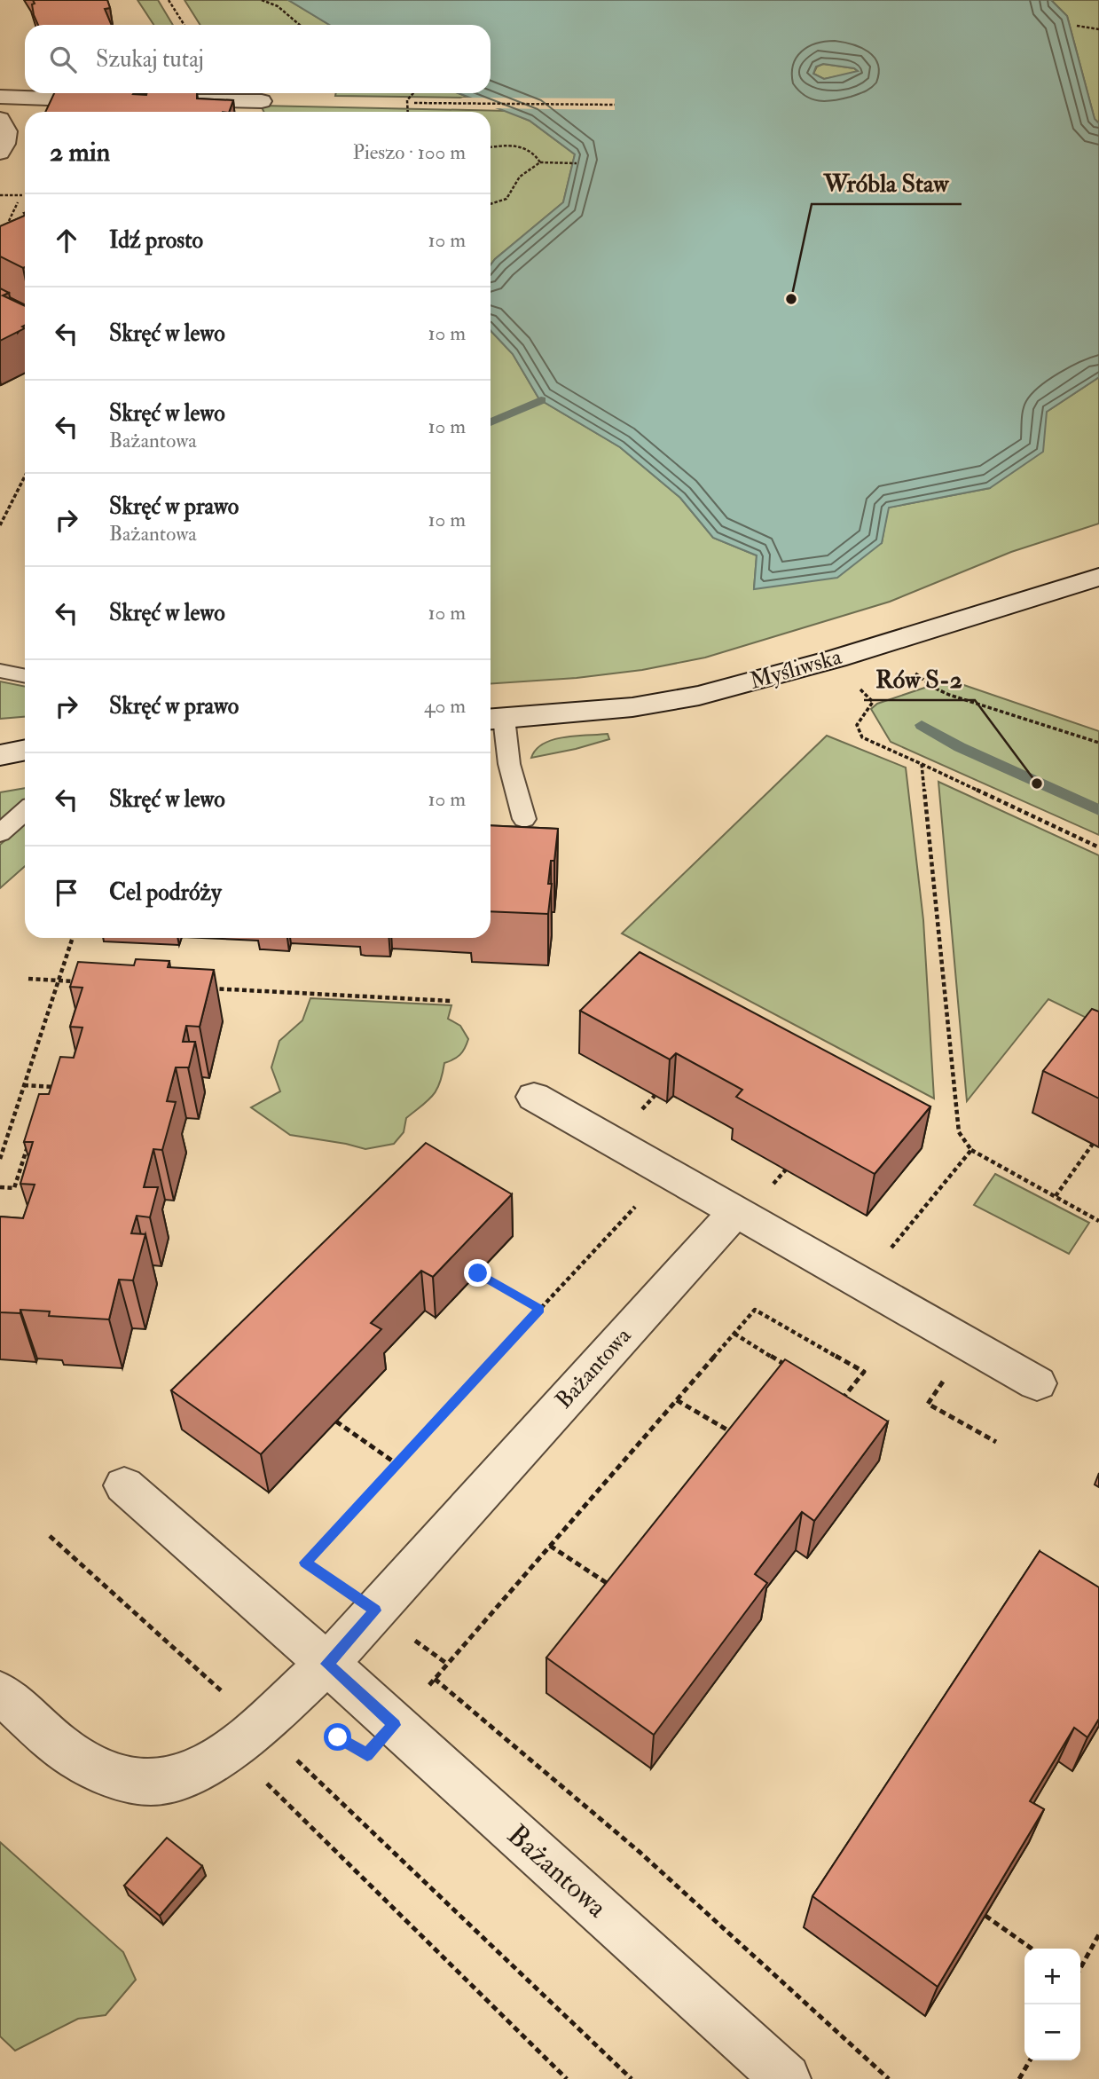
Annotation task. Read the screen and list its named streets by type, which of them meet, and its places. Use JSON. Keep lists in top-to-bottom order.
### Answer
{
  "streets": {
    "street": ["Myśliwska", "Bażantowa"]
  },
  "places": ["Wróbla Staw", "Rów S-2"],
  "page": {
    "search": "Szukaj tutaj",
    "heading": ["2 min", "Pieszo · 100 m"],
    "list": [
      ["Idź prosto", "10 m"],
      ["Skręć w lewo", "10 m"],
      ["Skręć w lewo", "Bażantowa", "10 m"],
      ["Skręć w prawo", "Bażantowa", "10 m"],
      ["Skręć w lewo", "10 m"],
      ["Skręć w prawo", "40 m"],
      ["Skręć w lewo", "10 m"],
      "Cel podróży"
    ],
    "map_buttons": ["+", "−"]
  }
}
